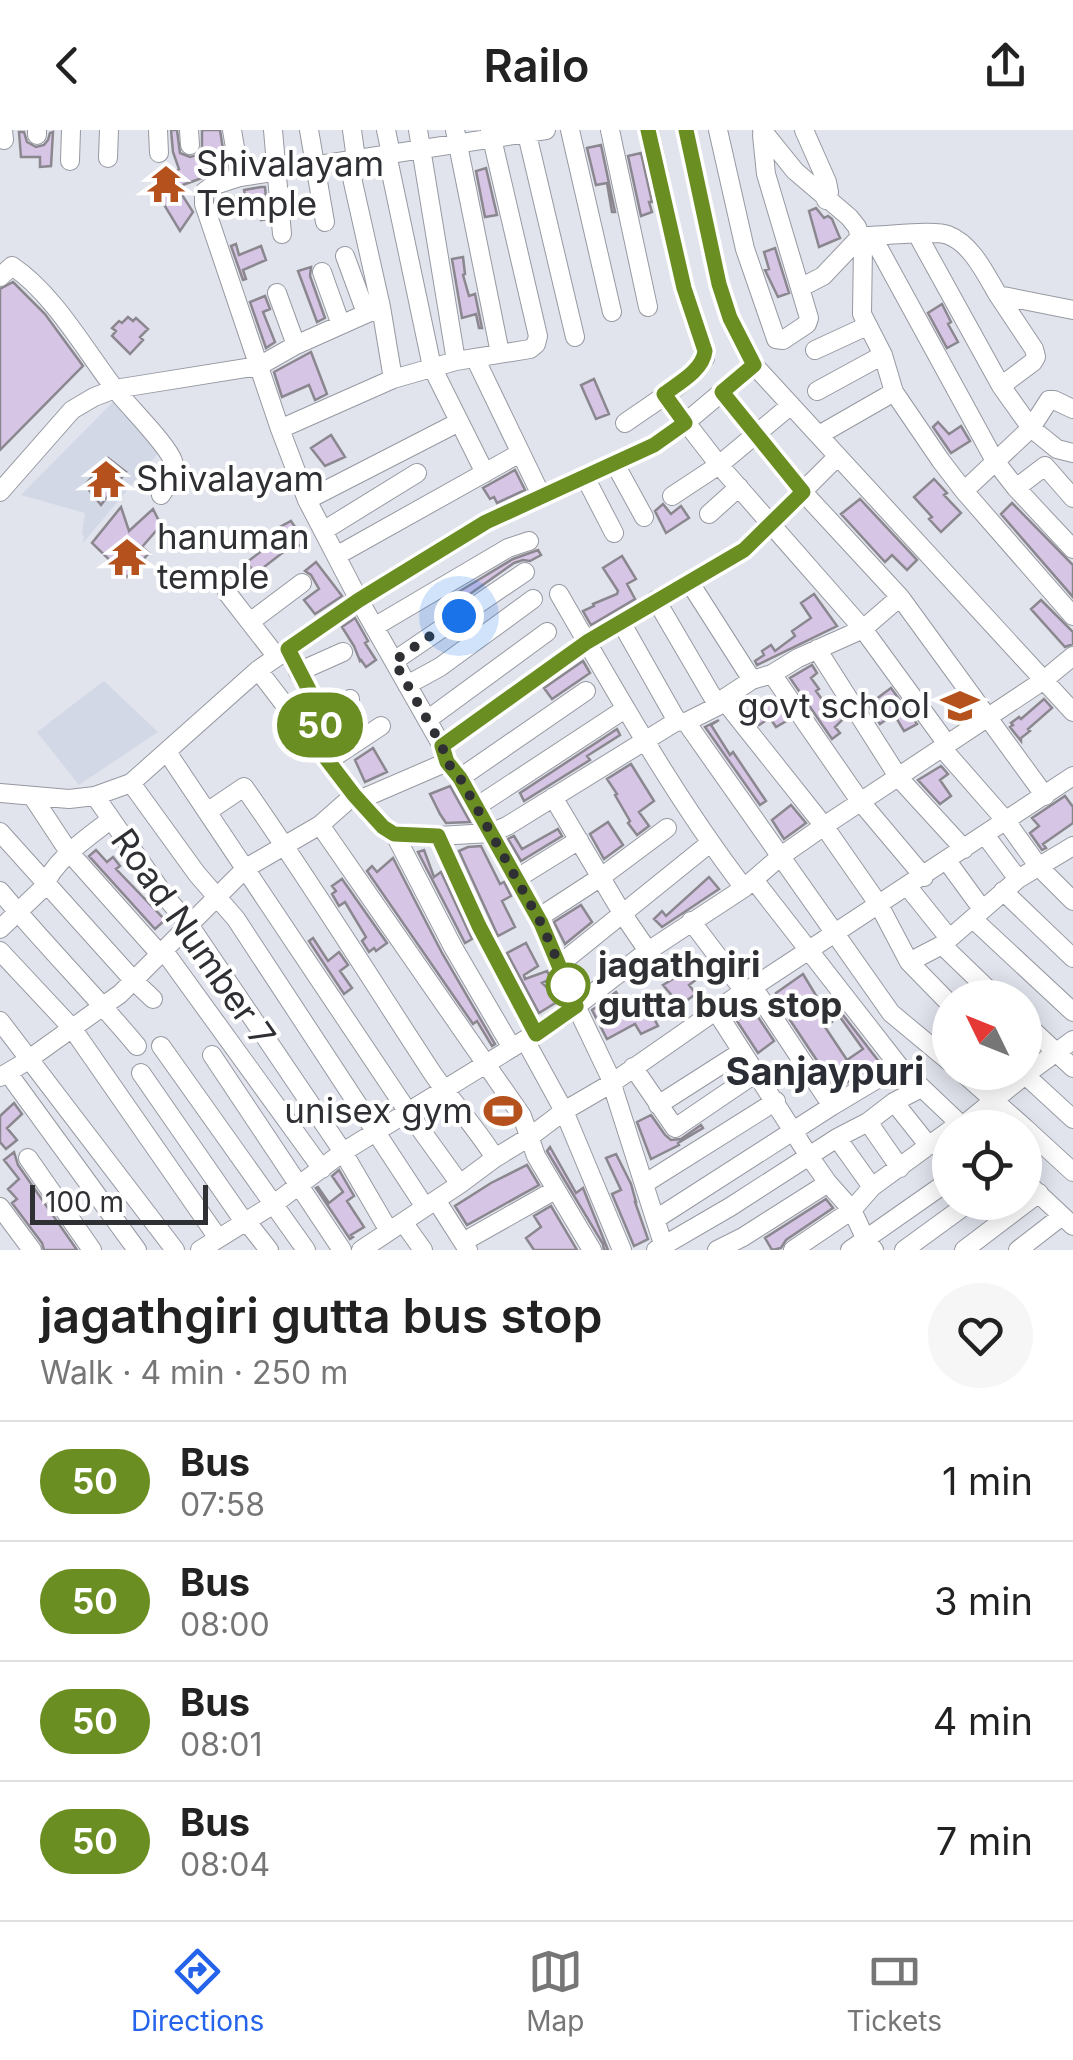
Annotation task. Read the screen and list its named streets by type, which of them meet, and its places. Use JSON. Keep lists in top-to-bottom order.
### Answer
{
  "streets": {
    "street": ["Road Number 7"]
  },
  "districts": ["Sanjaypuri"],
  "places": {
    "temple": ["Shivalayam Temple", "Shivalayam", "hanuman temple"],
    "school or university": ["govt school"],
    "other": ["jagathgiri gutta bus stop"],
    "sports": ["unisex gym"]
  },
  "lines": ["bus line 50"],
  "scale_bar": "100 m",
  "north": "top left",
  "page": {
    "header": "Railo",
    "on_map": "50",
    "scale": "100 m",
    "heading": ["jagathgiri gutta bus stop", "Walk · 4 min · 250 m"],
    "list": [
      {
        "mark": "50",
        "name": "Bus",
        "note": "07:58",
        "value": "1 min"
      },
      {
        "mark": "50",
        "name": "Bus",
        "note": "08:00",
        "value": "3 min"
      },
      {
        "mark": "50",
        "name": "Bus",
        "note": "08:01",
        "value": "4 min"
      },
      {
        "mark": "50",
        "name": "Bus",
        "note": "08:04",
        "value": "7 min"
      }
    ],
    "tabs": ["Directions", "Map", "Tickets"]
  }
}
